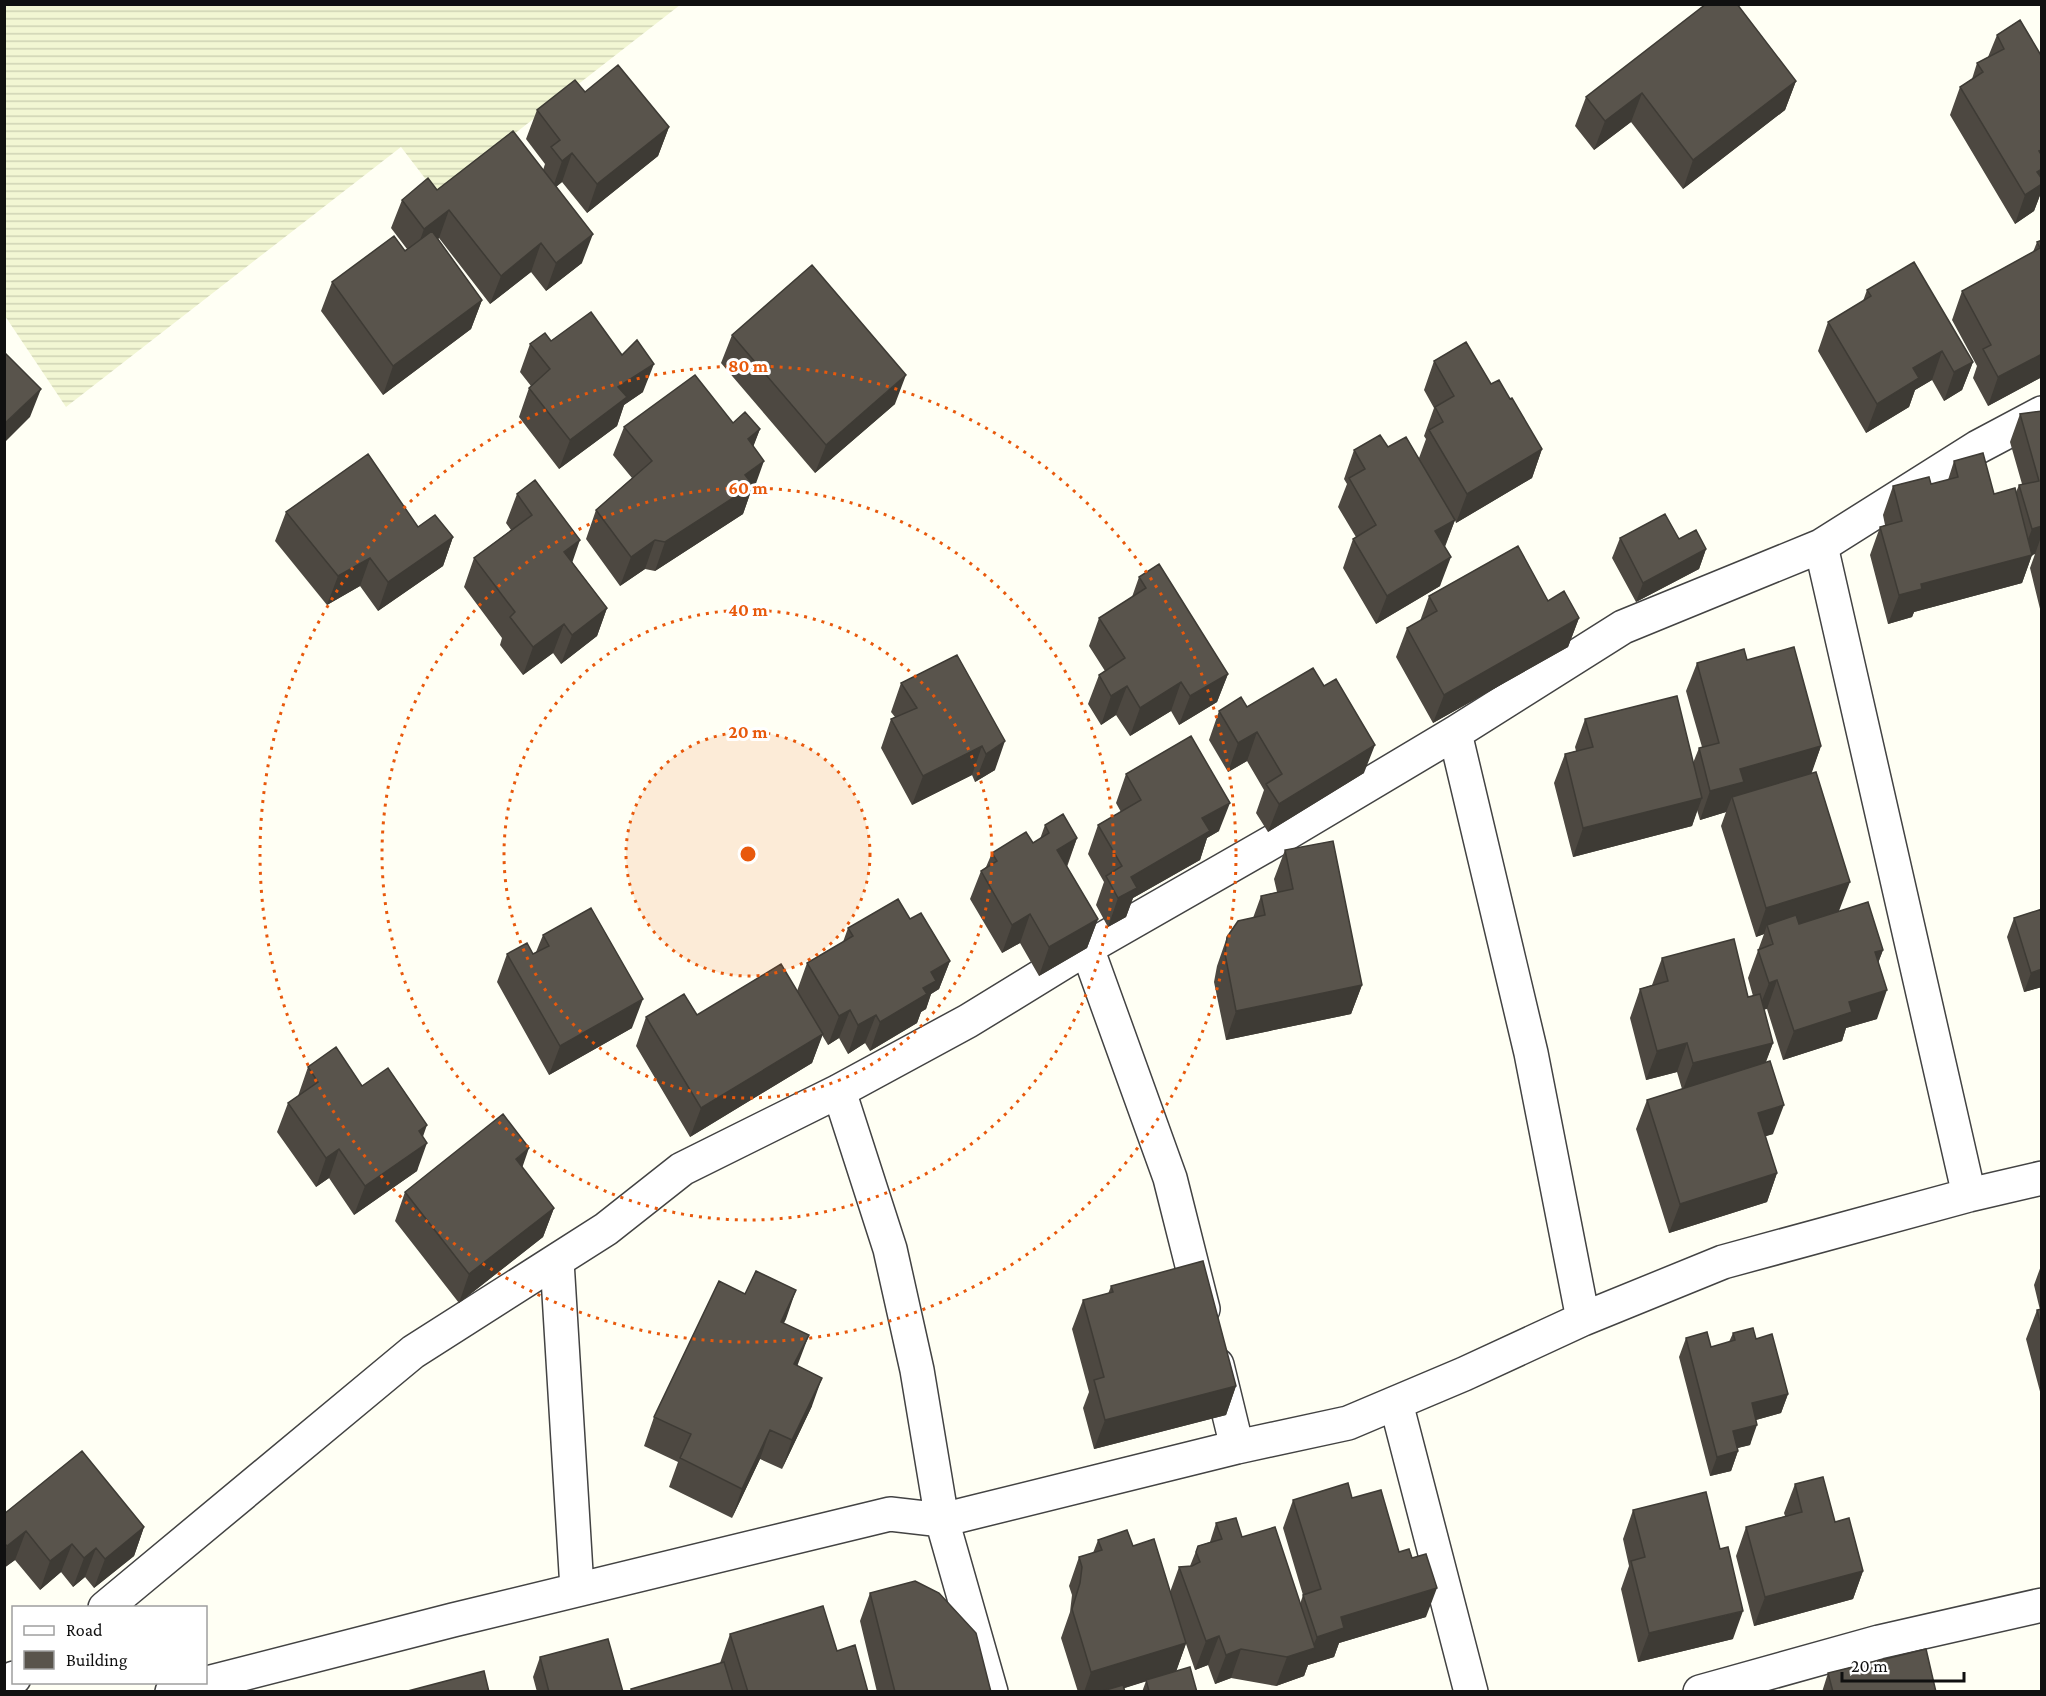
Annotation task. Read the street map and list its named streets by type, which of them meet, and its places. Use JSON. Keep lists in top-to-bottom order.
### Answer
{
  "legend": ["Road", "Building"],
  "scale_bar": "20 m",
  "rings": [
    "80 m",
    "60 m",
    "40 m",
    "20 m"
  ]
}
